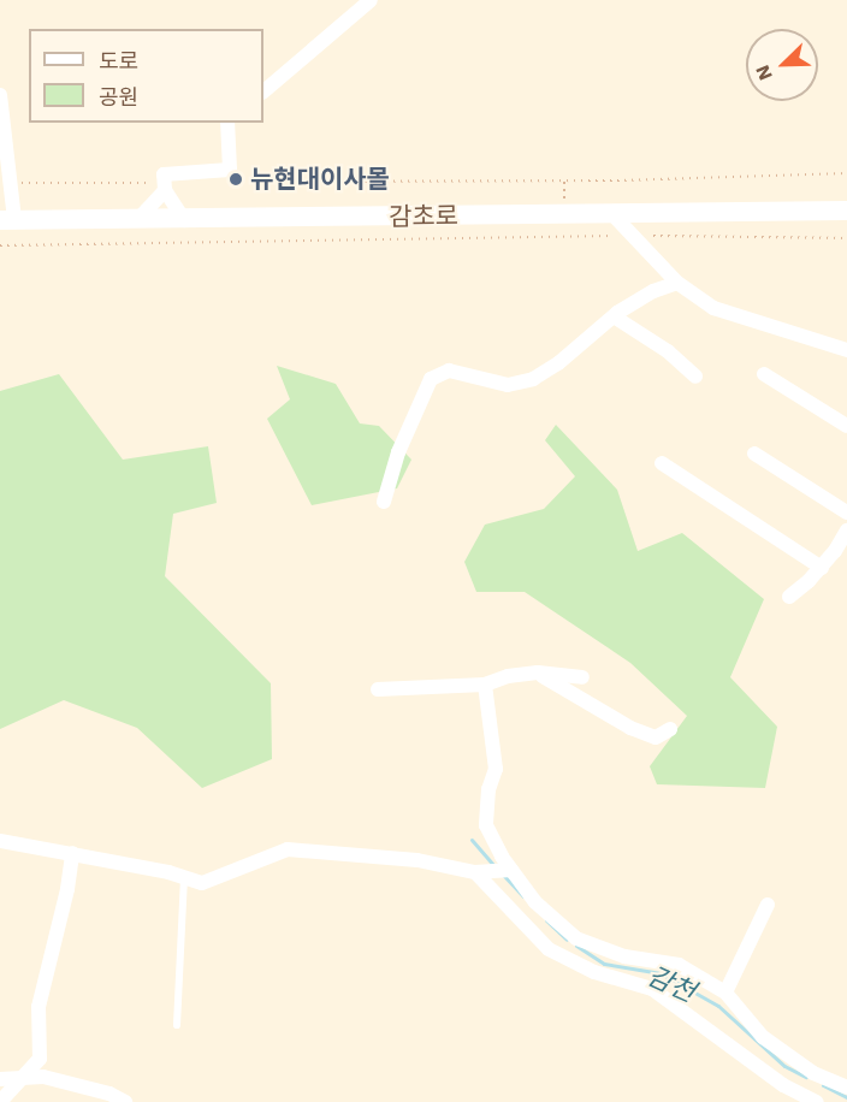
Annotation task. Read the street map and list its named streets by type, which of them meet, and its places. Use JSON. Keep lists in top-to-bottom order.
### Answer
{
  "streets": {
    "main road": ["감초로"]
  },
  "water": ["감천"],
  "places": ["뉴현대이사몰"],
  "legend": ["도로", "공원"],
  "north": "bottom left"
}
